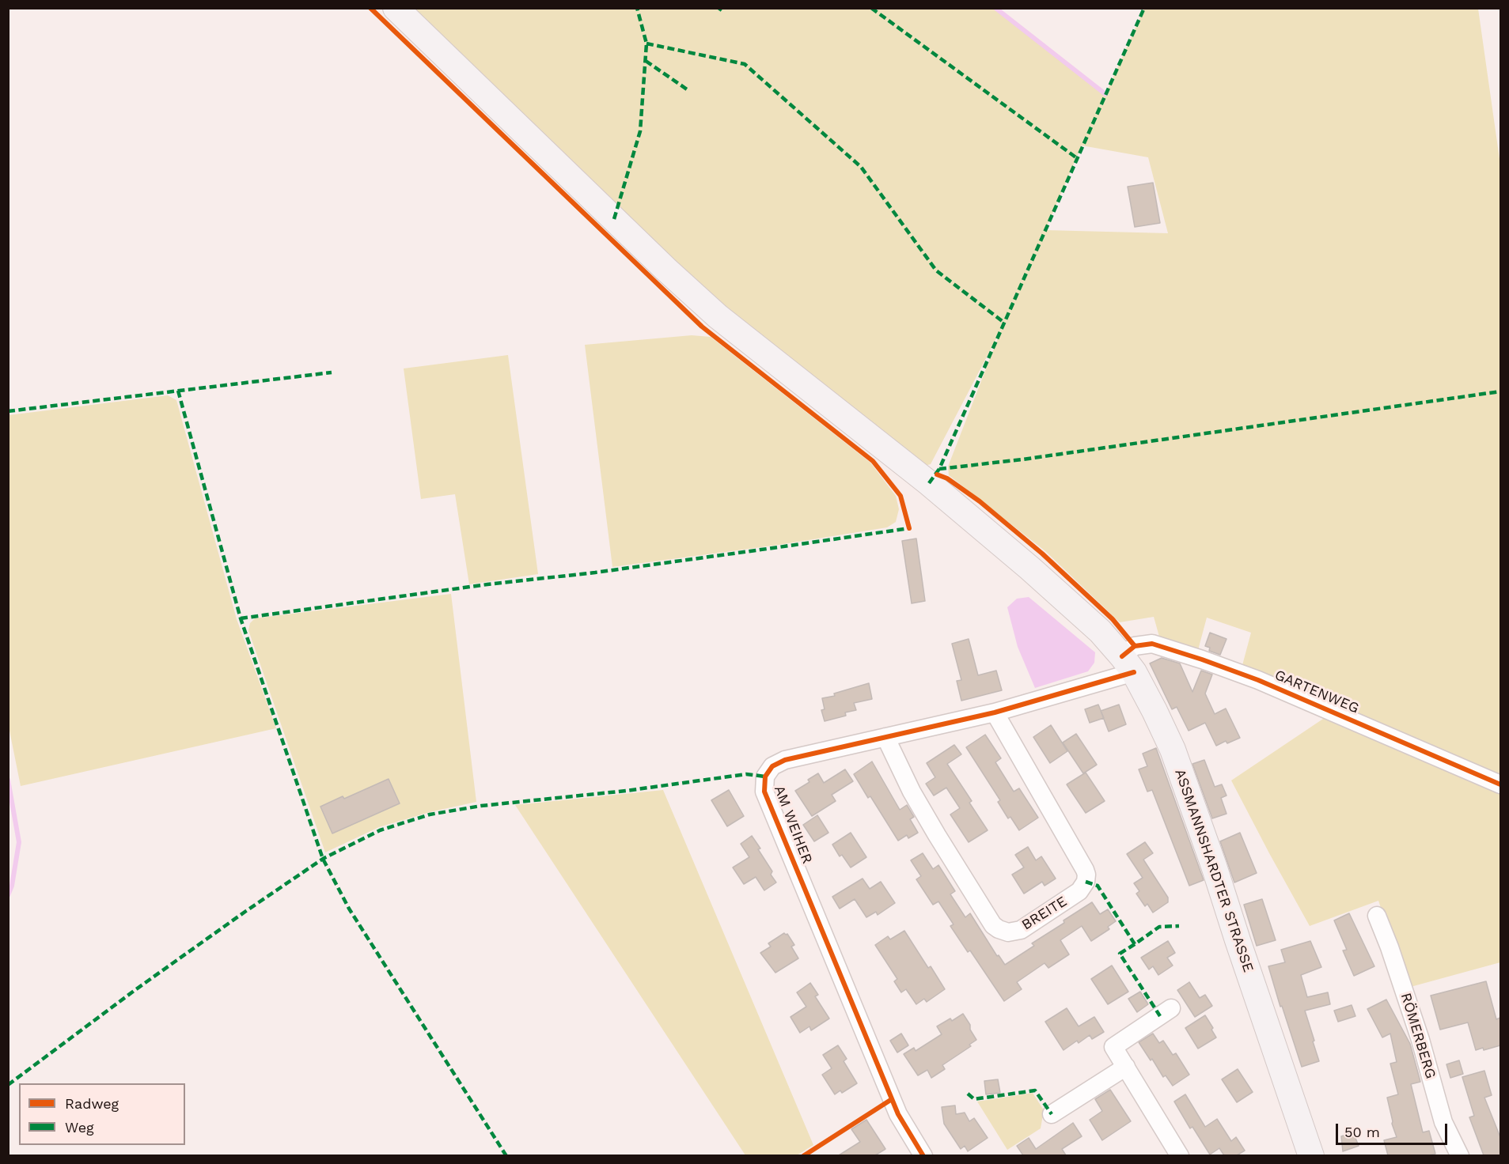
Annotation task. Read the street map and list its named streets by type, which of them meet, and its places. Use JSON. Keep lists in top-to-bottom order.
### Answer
{
  "streets": {
    "main road": ["ASSMANNSHARDTER STRASSE"],
    "street": [
      "GARTENWEG",
      "AM WEIHER",
      "BREITE",
      "RÖMERBERG"
    ]
  },
  "crossings": [
    ["GARTENWEG", "AM WEIHER"],
    ["GARTENWEG", "ASSMANNSHARDTER STRASSE"],
    ["AM WEIHER", "ASSMANNSHARDTER STRASSE"],
    ["AM WEIHER", "BREITE"]
  ],
  "legend": ["Radweg", "Weg"],
  "scale_bar": "50 m"
}
